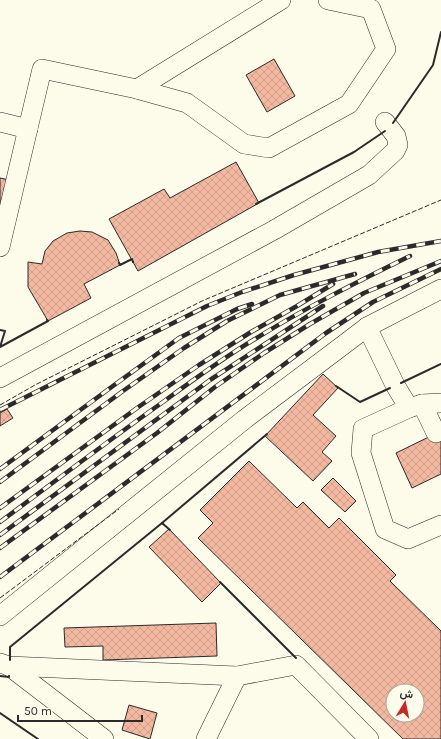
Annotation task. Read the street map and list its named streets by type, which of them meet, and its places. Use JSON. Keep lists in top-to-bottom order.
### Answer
{
  "scale_bar": "50 m",
  "north": "top"
}
